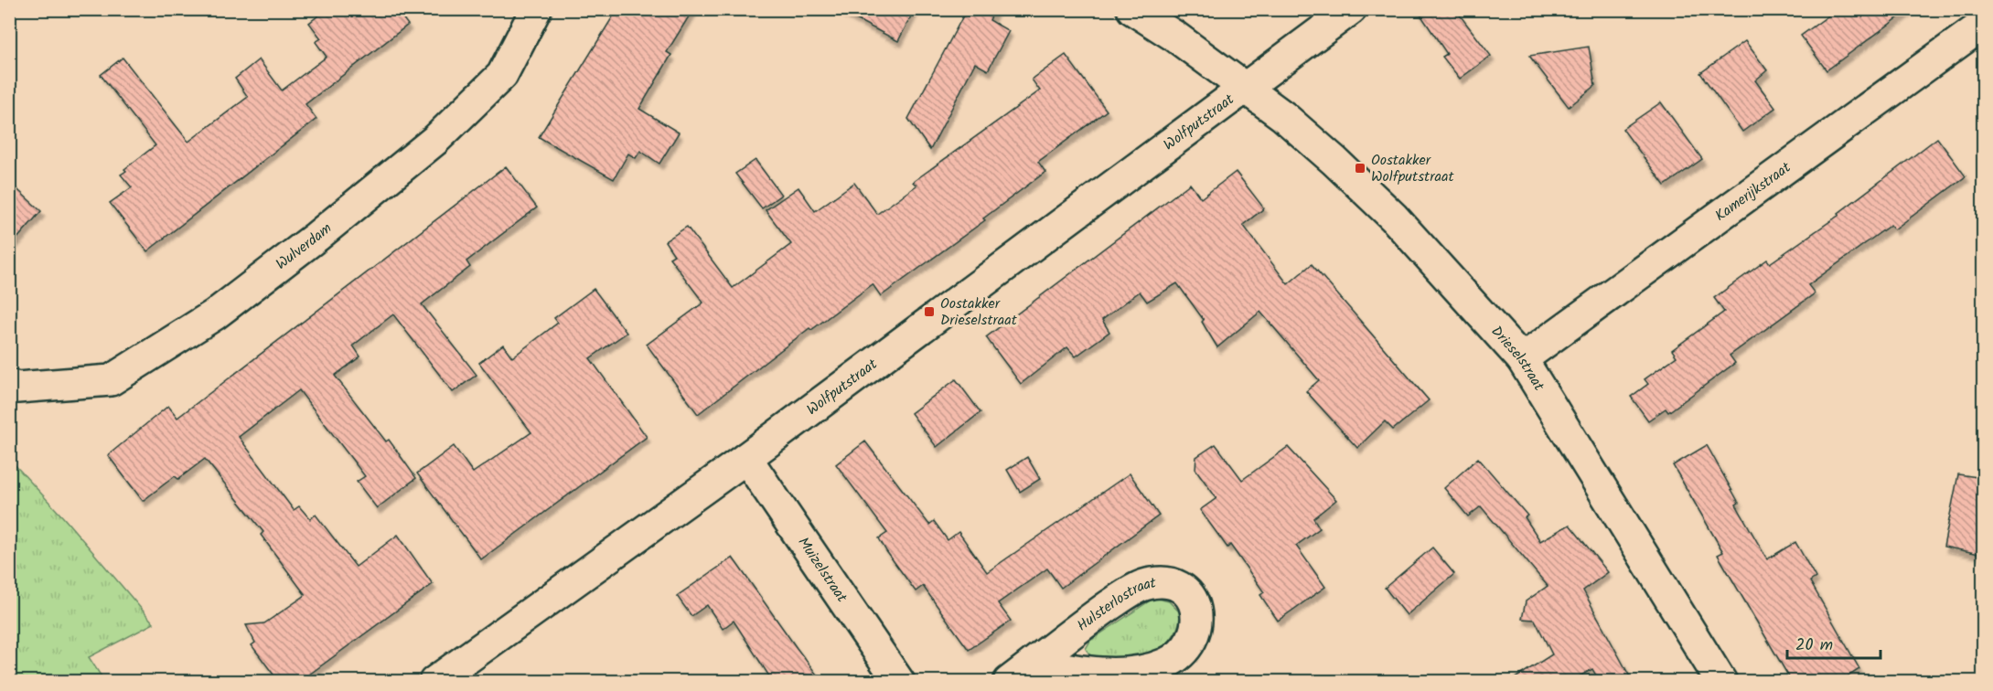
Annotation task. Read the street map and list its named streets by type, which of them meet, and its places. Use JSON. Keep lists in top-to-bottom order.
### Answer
{
  "streets": {
    "street": [
      "Wolfputstraat",
      "Kamerijkstraat",
      "Wulverdam",
      "Drieselstraat",
      "Muizelstraat",
      "Hulsterlostraat"
    ]
  },
  "crossings": [
    ["Wolfputstraat", "Drieselstraat"],
    ["Wolfputstraat", "Muizelstraat"],
    ["Kamerijkstraat", "Drieselstraat"]
  ],
  "places": {
    "transit": ["Oostakker Wolfputstraat", "Oostakker Drieselstraat"]
  },
  "scale_bar": "20 m"
}
